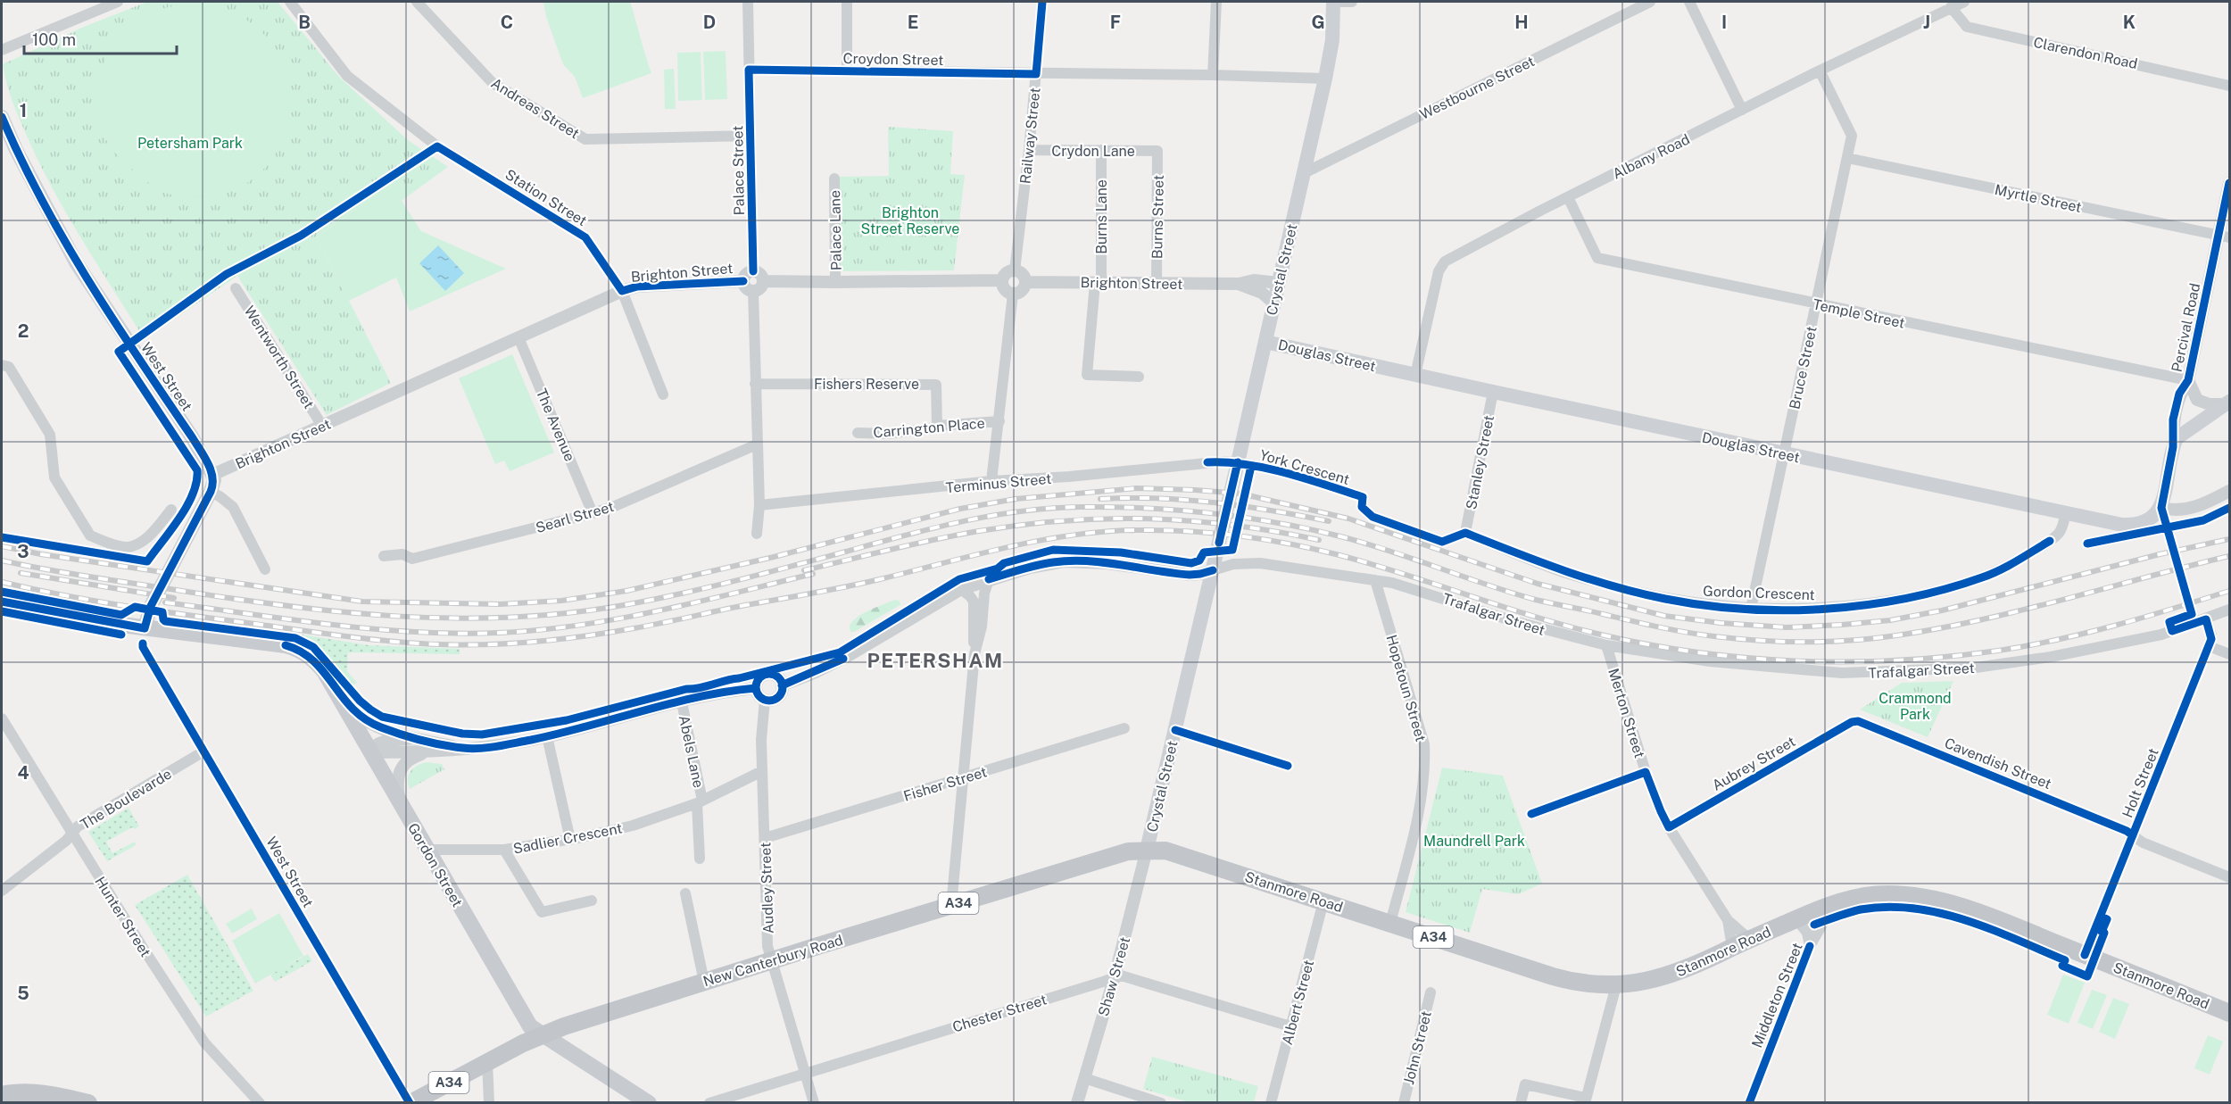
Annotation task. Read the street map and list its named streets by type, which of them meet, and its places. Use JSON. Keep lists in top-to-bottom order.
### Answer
{
  "streets": {
    "highway": ["Stanmore Road", "A34", "New Canterbury Road"],
    "main road": [
      "Crystal Street",
      "Percival Road",
      "Douglas Street",
      "West Street",
      "Gordon Street"
    ],
    "street": [
      "Clarendon Road",
      "Croydon Street",
      "Westbourne Street",
      "Andreas Street",
      "Railway Street",
      "Crydon Lane",
      "Albany Road",
      "Palace Street",
      "Station Street",
      "Myrtle Street",
      "Burns Lane",
      "Burns Street",
      "Palace Lane",
      "Brighton Street",
      "Temple Street",
      "Wentworth Street",
      "Bruce Street",
      "Fishers Reserve",
      "The Avenue",
      "Carrington Place",
      "Stanley Street",
      "York Crescent",
      "Terminus Street",
      "Searl Street",
      "Gordon Crescent",
      "Trafalgar Street",
      "Hopetoun Street",
      "Merton Street",
      "Abels Lane",
      "Aubrey Street",
      "Cavendish Street",
      "Holt Street",
      "Fisher Street",
      "The Boulevarde",
      "Sadlier Crescent",
      "Audley Street",
      "Hunter Street",
      "Shaw Street",
      "Middleton Street",
      "Albert Street",
      "Chester Street",
      "John Street"
    ]
  },
  "crossings": [
    ["Clarendon Road", "Albany Road"],
    ["Croydon Street", "Railway Street"],
    ["Croydon Street", "Palace Street"],
    ["Croydon Street", "Crystal Street"],
    ["Westbourne Street", "Crystal Street"],
    ["Andreas Street", "Palace Street"],
    ["Railway Street", "Crydon Lane"],
    ["Railway Street", "Brighton Street"],
    ["Crydon Lane", "Burns Lane"],
    ["Crydon Lane", "Burns Street"],
    ["Albany Road", "Temple Street"],
    ["Albany Road", "Douglas Street"],
    ["Albany Road", "Bruce Street"],
    ["Palace Street", "Brighton Street"],
    ["Station Street", "Brighton Street"],
    ["Myrtle Street", "Percival Road"],
    ["Myrtle Street", "Bruce Street"],
    ["Burns Lane", "Brighton Street"],
    ["Burns Street", "Brighton Street"],
    ["Crystal Street", "Brighton Street"],
    ["Crystal Street", "Douglas Street"],
    ["Crystal Street", "York Crescent"],
    ["Crystal Street", "Terminus Street"],
    ["Crystal Street", "Trafalgar Street"],
    ["Crystal Street", "Stanmore Road"],
    ["Crystal Street", "New Canterbury Road"],
    ["Crystal Street", "Shaw Street"],
    ["Brighton Street", "Wentworth Street"],
    ["Brighton Street", "West Street"],
    ["Brighton Street", "The Avenue"],
    ["Temple Street", "Percival Road"],
    ["Temple Street", "Bruce Street"],
    ["Percival Road", "Douglas Street"],
    ["Douglas Street", "Bruce Street"],
    ["Douglas Street", "Stanley Street"],
    ["Douglas Street", "Gordon Crescent"],
    ["Bruce Street", "Gordon Crescent"],
    ["West Street", "The Boulevarde"],
    ["West Street", "New Canterbury Road"],
    ["Fishers Reserve", "Carrington Place"],
    ["The Avenue", "Searl Street"],
    ["Stanley Street", "Gordon Crescent"],
    ["York Crescent", "Terminus Street"],
    ["Trafalgar Street", "Hopetoun Street"],
    ["Trafalgar Street", "Merton Street"],
    ["Trafalgar Street", "Holt Street"],
    ["Trafalgar Street", "Audley Street"],
    ["Hopetoun Street", "Stanmore Road"],
    ["Merton Street", "Aubrey Street"],
    ["Merton Street", "Stanmore Road"],
    ["Abels Lane", "Sadlier Crescent"],
    ["Aubrey Street", "Cavendish Street"],
    ["Cavendish Street", "Holt Street"],
    ["Holt Street", "Stanmore Road"],
    ["Fisher Street", "Audley Street"],
    ["The Boulevarde", "Hunter Street"],
    ["Sadlier Crescent", "Gordon Street"],
    ["Sadlier Crescent", "Audley Street"],
    ["Gordon Street", "New Canterbury Road"],
    ["Audley Street", "New Canterbury Road"],
    ["Audley Street", "Chester Street"],
    ["Stanmore Road", "New Canterbury Road"],
    ["Stanmore Road", "Shaw Street"],
    ["Stanmore Road", "Middleton Street"],
    ["Stanmore Road", "Albert Street"],
    ["New Canterbury Road", "Shaw Street"],
    ["Shaw Street", "Chester Street"]
  ],
  "districts": ["PETERSHAM"],
  "parks": [
    "Petersham Park",
    "Brighton Street Reserve",
    "Crammond Park",
    "Maundrell Park"
  ],
  "scale_bar": "100 m",
  "grid": {
    "columns": [
      "B",
      "C",
      "D",
      "E",
      "F",
      "G",
      "H",
      "I",
      "J",
      "K"
    ],
    "rows": [
      "1",
      "2",
      "3",
      "4",
      "5"
    ]
  }
}
